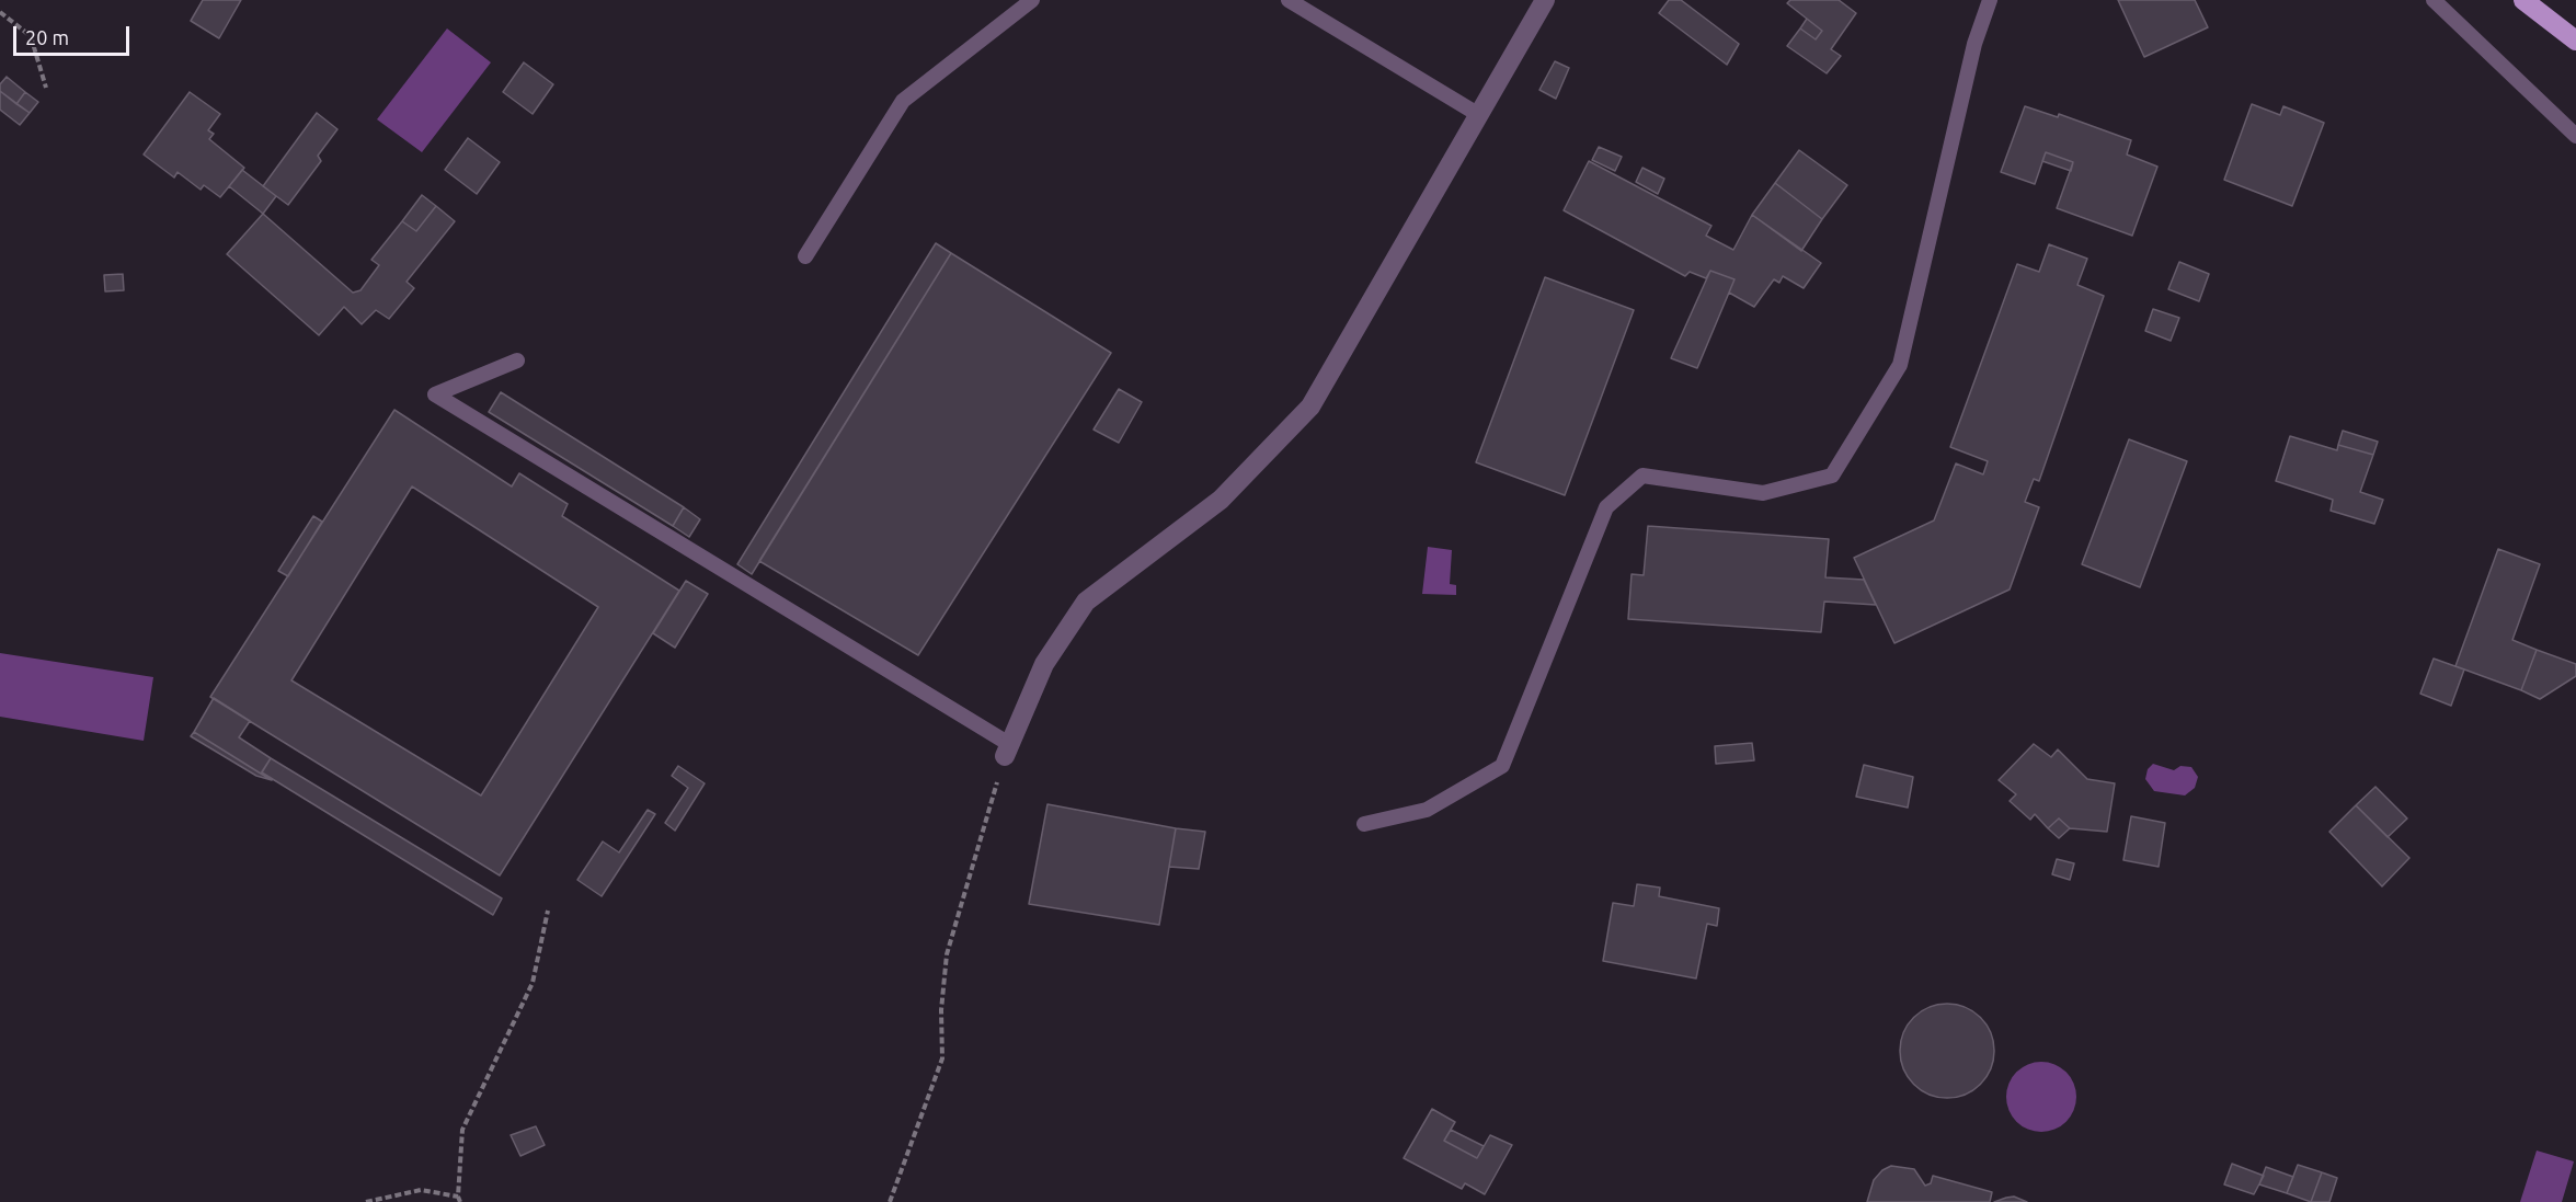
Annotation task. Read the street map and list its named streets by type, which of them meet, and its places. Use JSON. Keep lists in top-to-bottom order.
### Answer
{
  "scale_bar": "20 m"
}
